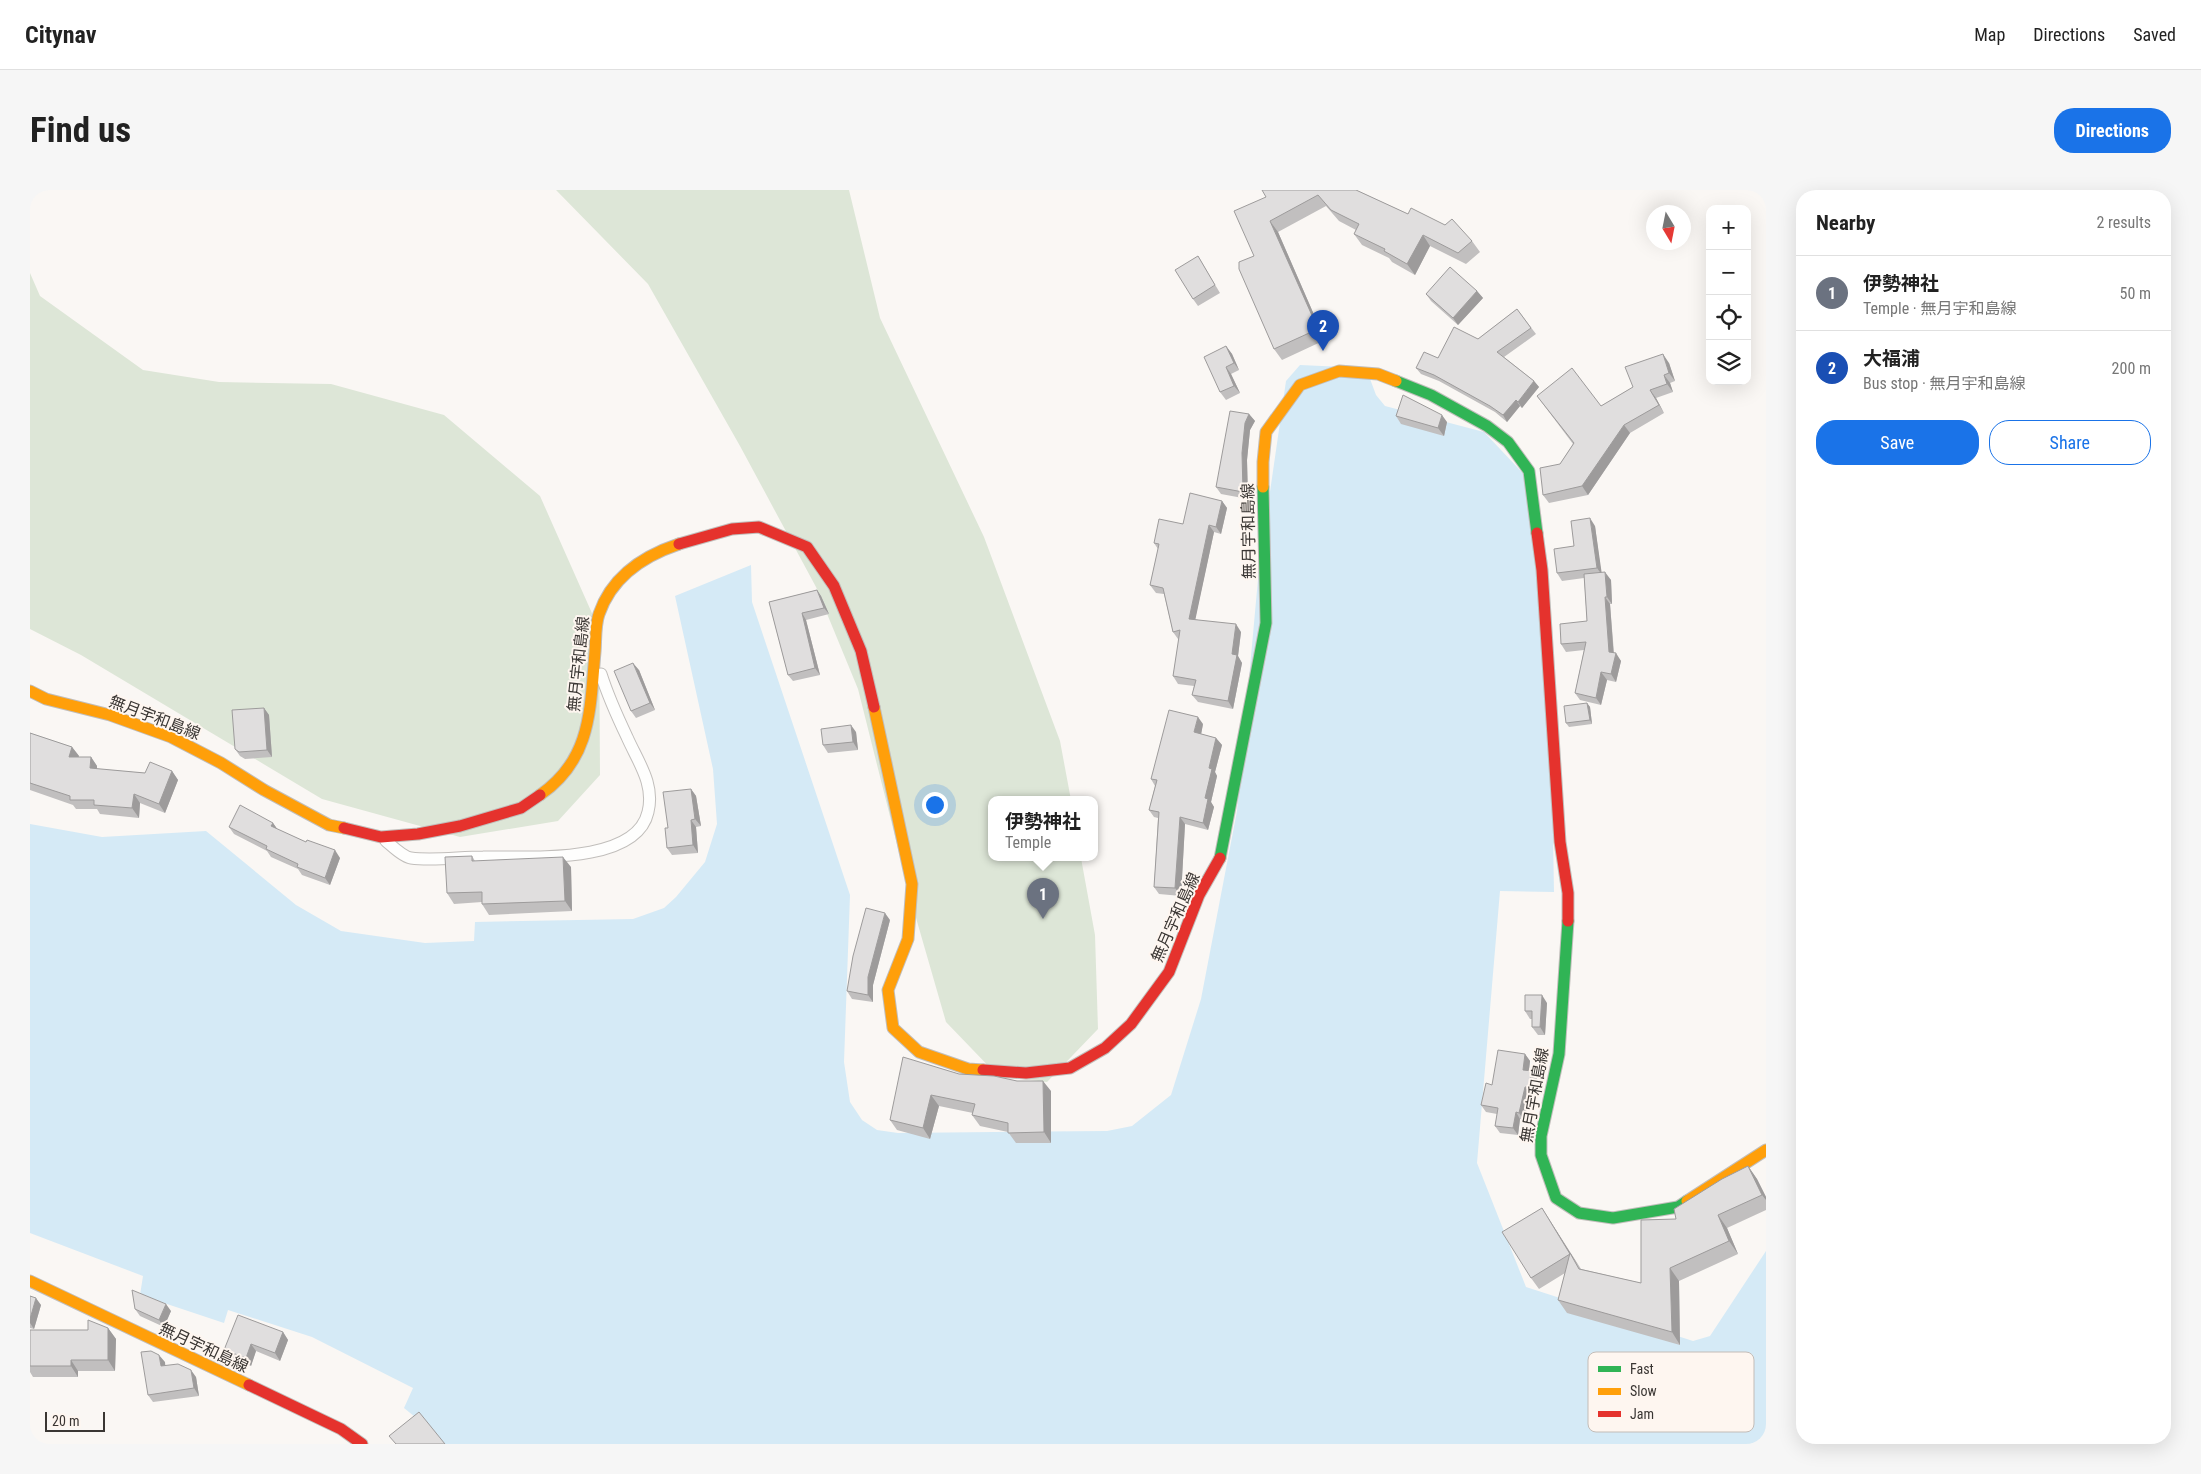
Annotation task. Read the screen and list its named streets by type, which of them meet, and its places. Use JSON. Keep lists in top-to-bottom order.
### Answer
{
  "streets": {
    "main road": ["無月宇和島線"]
  },
  "legend": ["Fast", "Slow", "Jam"],
  "scale_bar": "20 m",
  "north": "bottom",
  "page": {
    "header": "Citynav",
    "nav": ["Map", "Directions", "Saved"],
    "buttons": [
      "Directions",
      ["Save", "Share"]
    ],
    "title": "Find us",
    "heading": ["Nearby", "2 results"],
    "map_buttons": ["+", "−"],
    "list": [
      {
        "mark": "1",
        "name": "伊勢神社",
        "note": "Temple · 無月宇和島線",
        "value": "50 m"
      },
      {
        "mark": "2",
        "name": "大福浦",
        "note": "Bus stop · 無月宇和島線",
        "value": "200 m"
      }
    ],
    "pins": ["2", "1"],
    "popup": ["伊勢神社", "Temple"],
    "scale": "20 m"
  }
}
